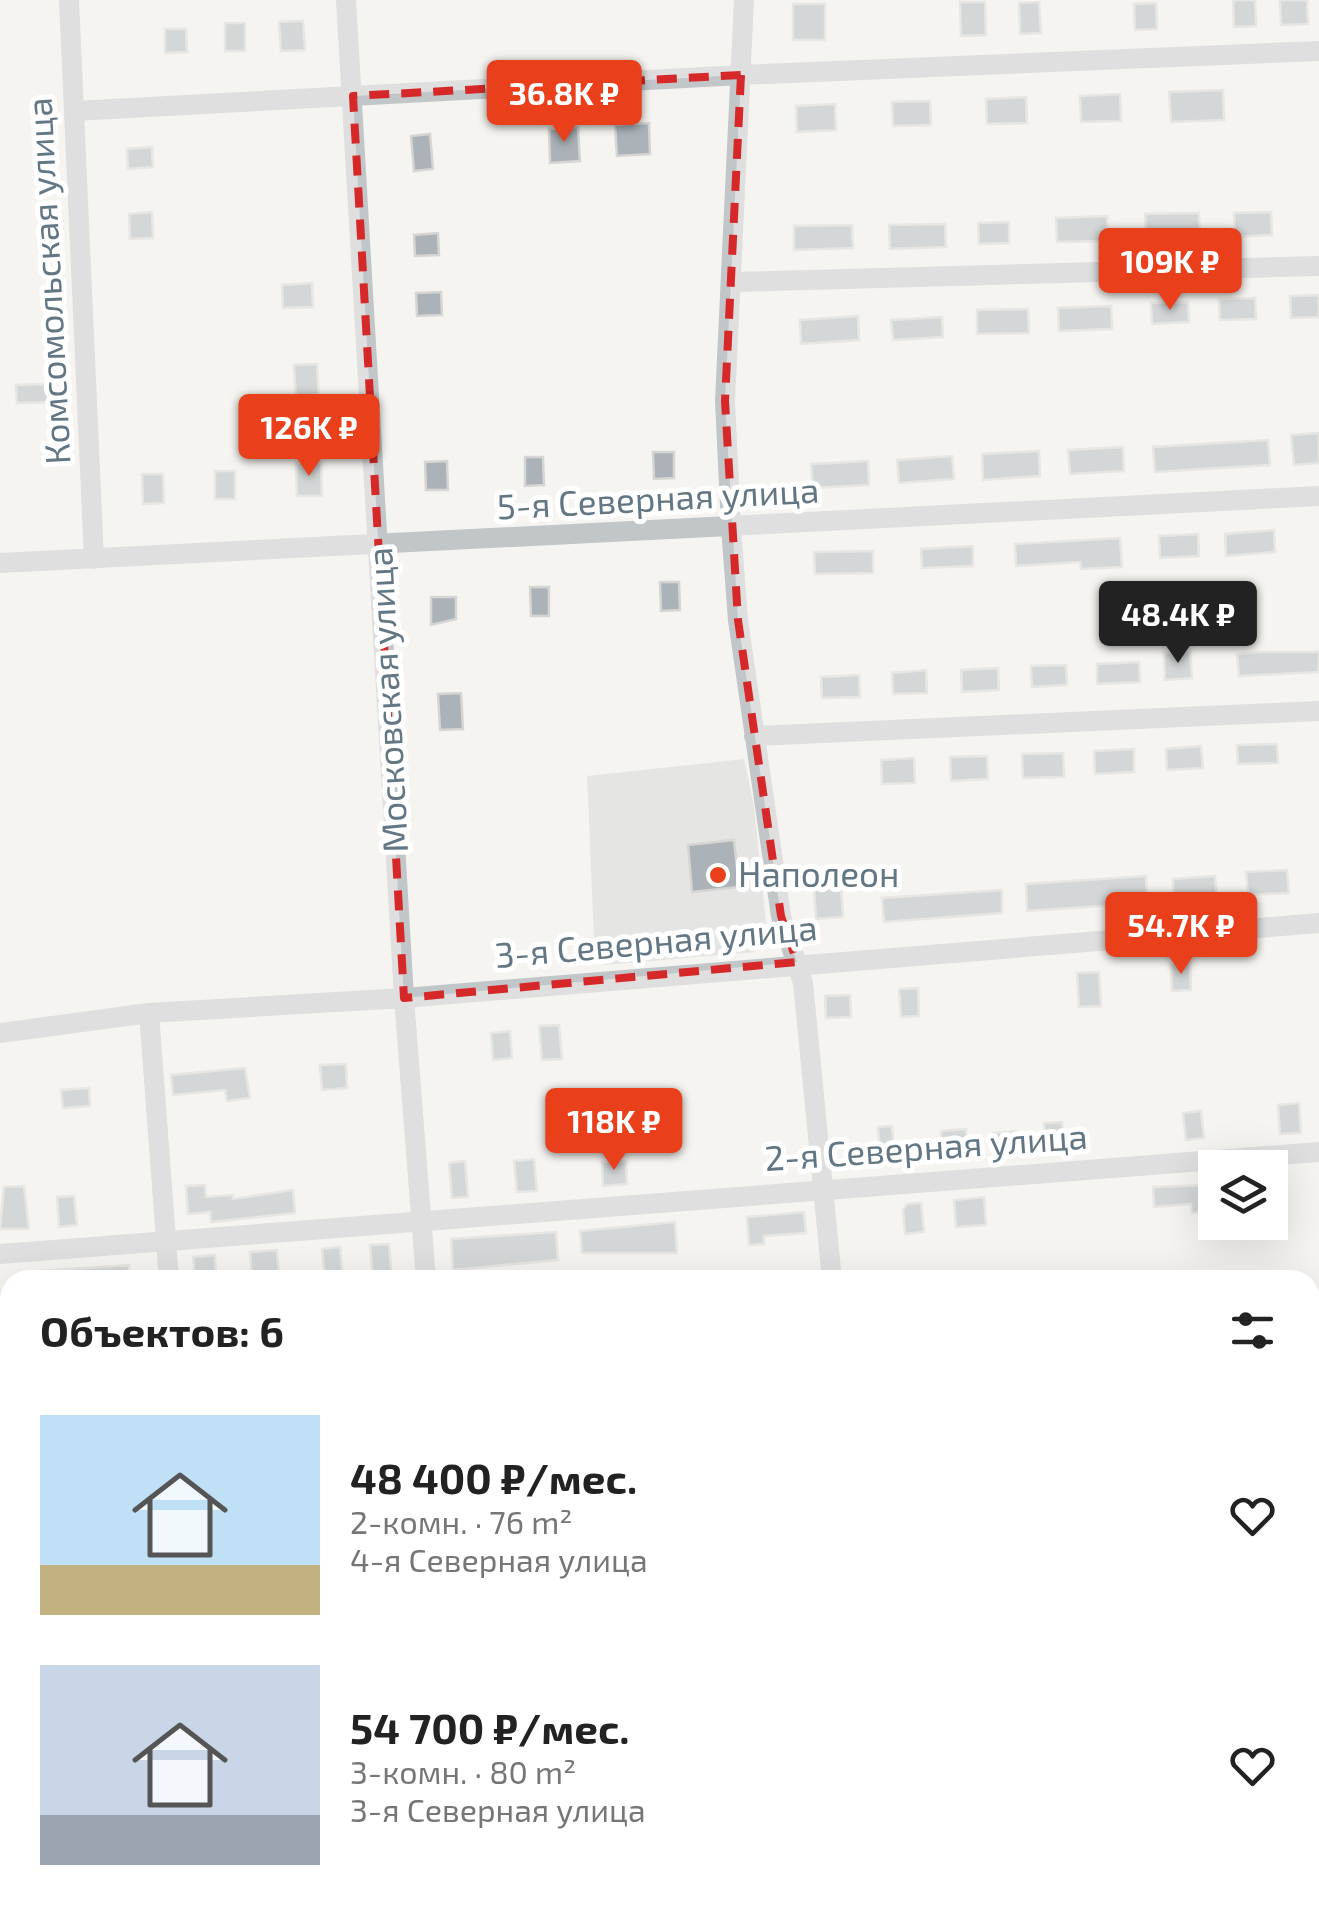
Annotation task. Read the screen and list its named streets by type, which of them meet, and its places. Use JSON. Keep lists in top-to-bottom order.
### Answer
{
  "streets": {
    "street": [
      "Комсомольская улица",
      "5-я Северная улица",
      "Московская улица",
      "3-я Северная улица",
      "2-я Северная улица"
    ]
  },
  "crossings": [
    ["Комсомольская улица", "5-я Северная улица"],
    ["5-я Северная улица", "Московская улица"],
    ["Московская улица", "3-я Северная улица"],
    ["Московская улица", "2-я Северная улица"]
  ],
  "places": ["Наполеон"],
  "page": {
    "price": [
      "36.8K ₽",
      "109K ₽",
      "126K ₽",
      "48.4K ₽",
      "54.7K ₽",
      "118K ₽"
    ],
    "heading": "Объектов: 6",
    "list": [
      {
        "name": "48 400 ₽/мес.",
        "note": "2-комн. · 76 m² · 4-я Северная улица"
      },
      {
        "name": "54 700 ₽/мес.",
        "note": "3-комн. · 80 m² · 3-я Северная улица"
      }
    ]
  }
}
